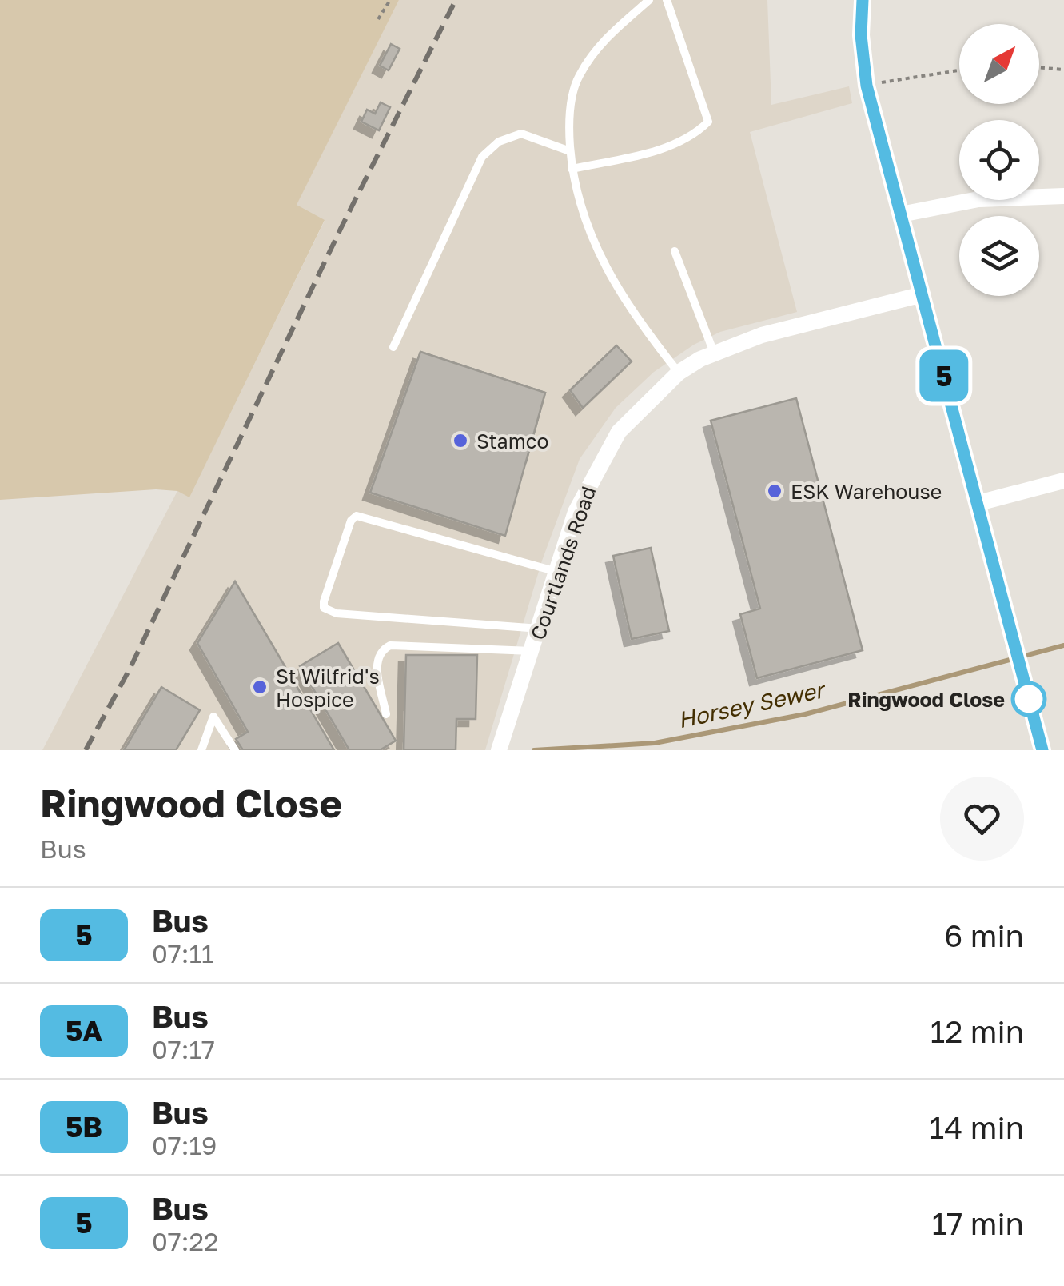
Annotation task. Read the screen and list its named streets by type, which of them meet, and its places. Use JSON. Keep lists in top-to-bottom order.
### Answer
{
  "streets": {
    "street": ["Courtlands Road"]
  },
  "water": ["Horsey Sewer"],
  "places": [
    "Stamco",
    "ESK Warehouse",
    "St Wilfrid's Hospice",
    "Ringwood Close"
  ],
  "lines": ["bus line 5"],
  "north": "top right",
  "page": {
    "on_map": "5",
    "heading": ["Ringwood Close", "Bus"],
    "list": [
      {
        "mark": "5",
        "name": "Bus",
        "note": "07:11",
        "value": "6 min"
      },
      {
        "mark": "5A",
        "name": "Bus",
        "note": "07:17",
        "value": "12 min"
      },
      {
        "mark": "5B",
        "name": "Bus",
        "note": "07:19",
        "value": "14 min"
      },
      {
        "mark": "5",
        "name": "Bus",
        "note": "07:22",
        "value": "17 min"
      }
    ]
  }
}
